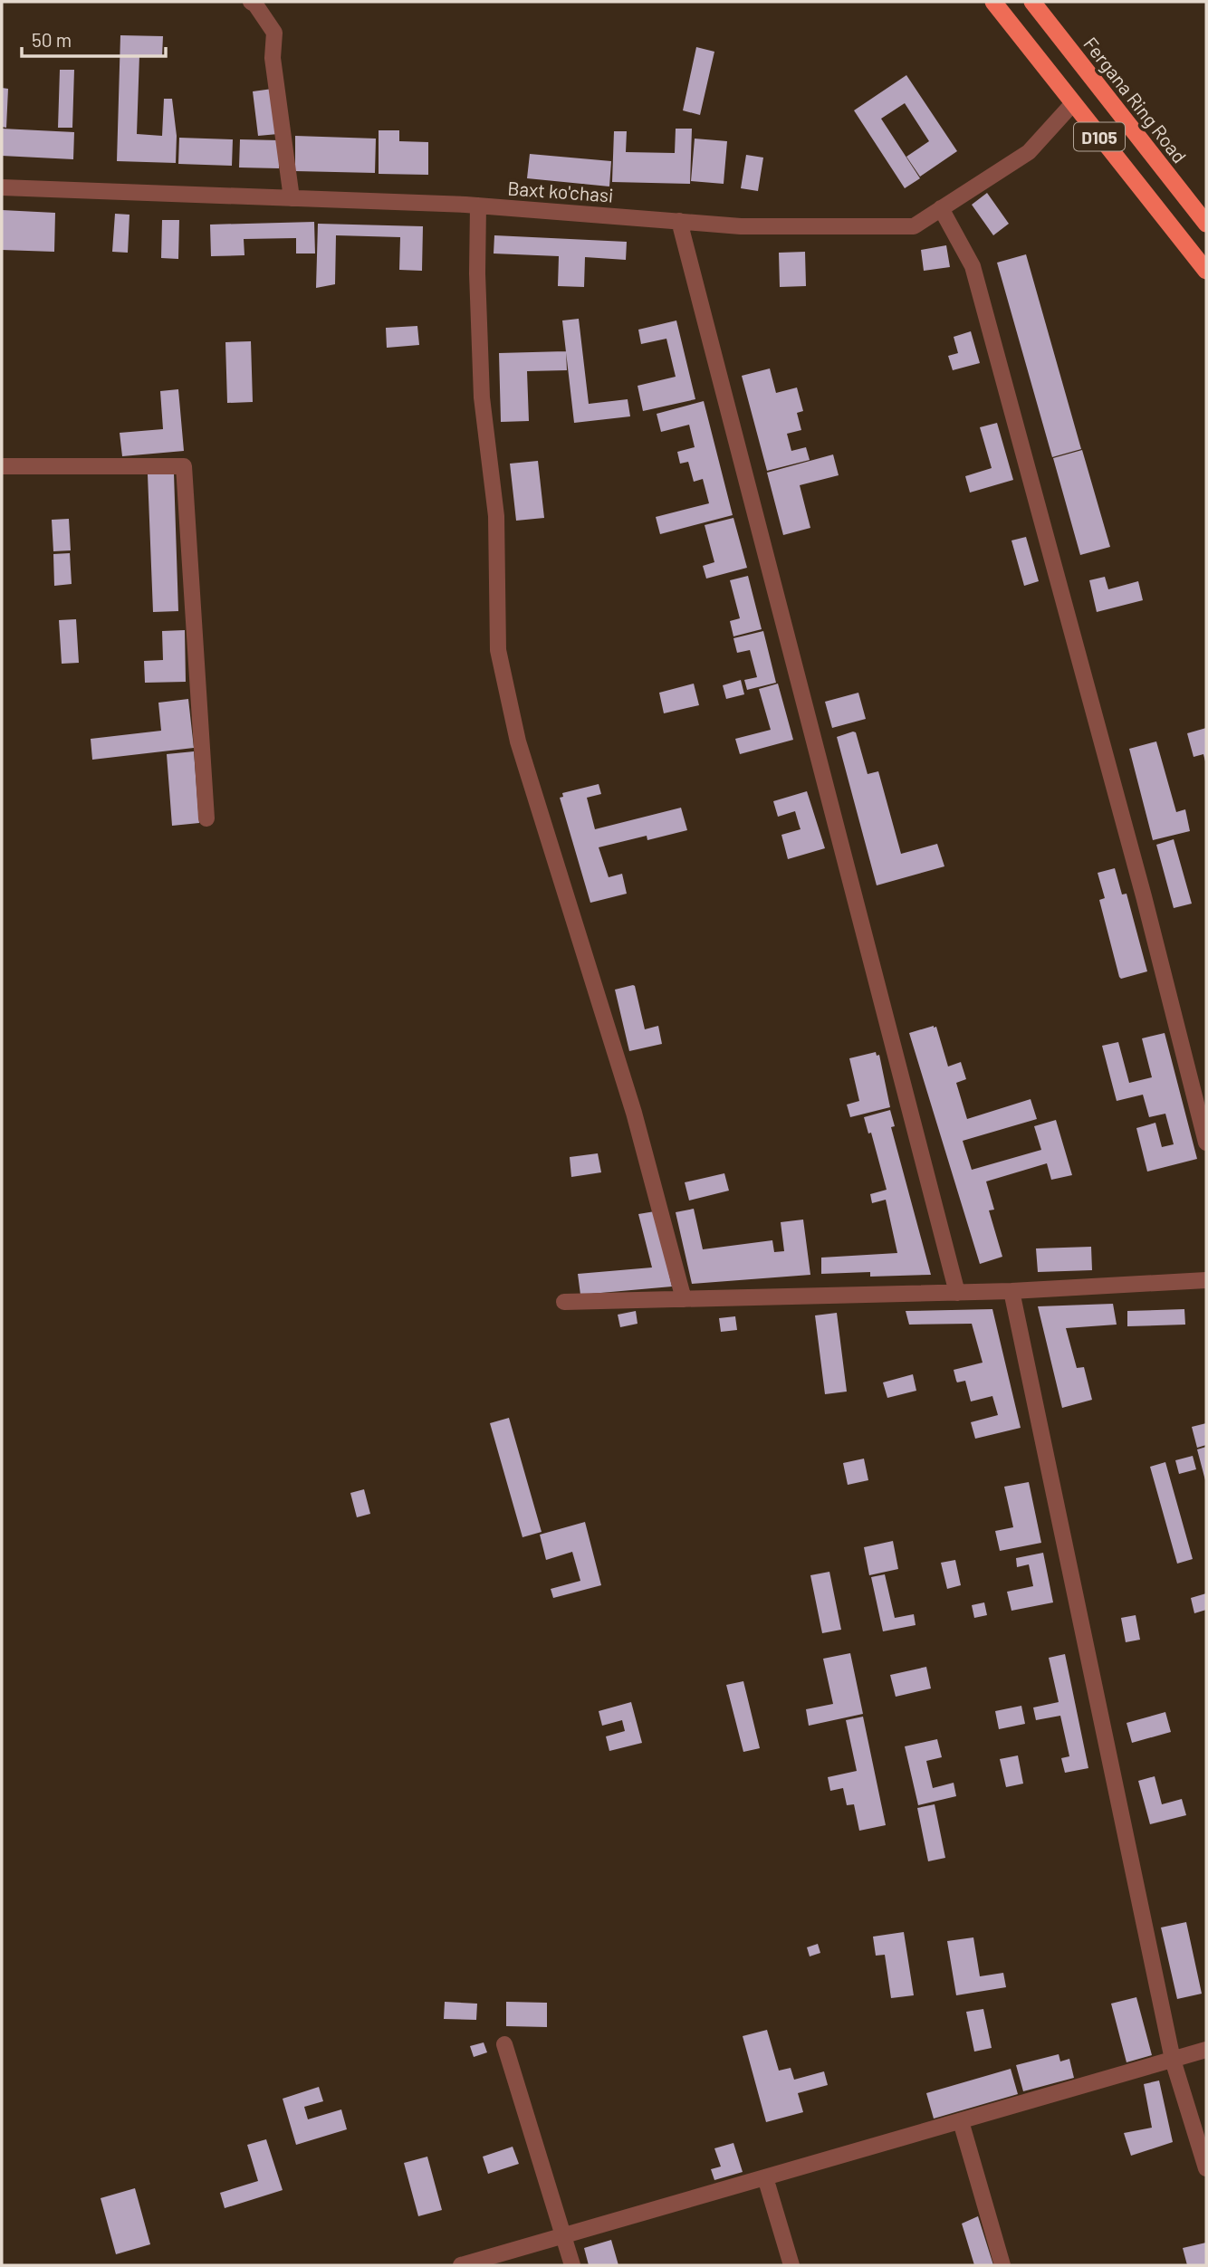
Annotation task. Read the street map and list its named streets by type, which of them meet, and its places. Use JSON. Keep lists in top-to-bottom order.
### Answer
{
  "streets": {
    "highway": ["Fergana Ring Road", "D105"],
    "street": ["Baxt ko'chasi"]
  },
  "crossings": [
    ["D105", "Baxt ko'chasi"]
  ],
  "scale_bar": "50 m"
}
